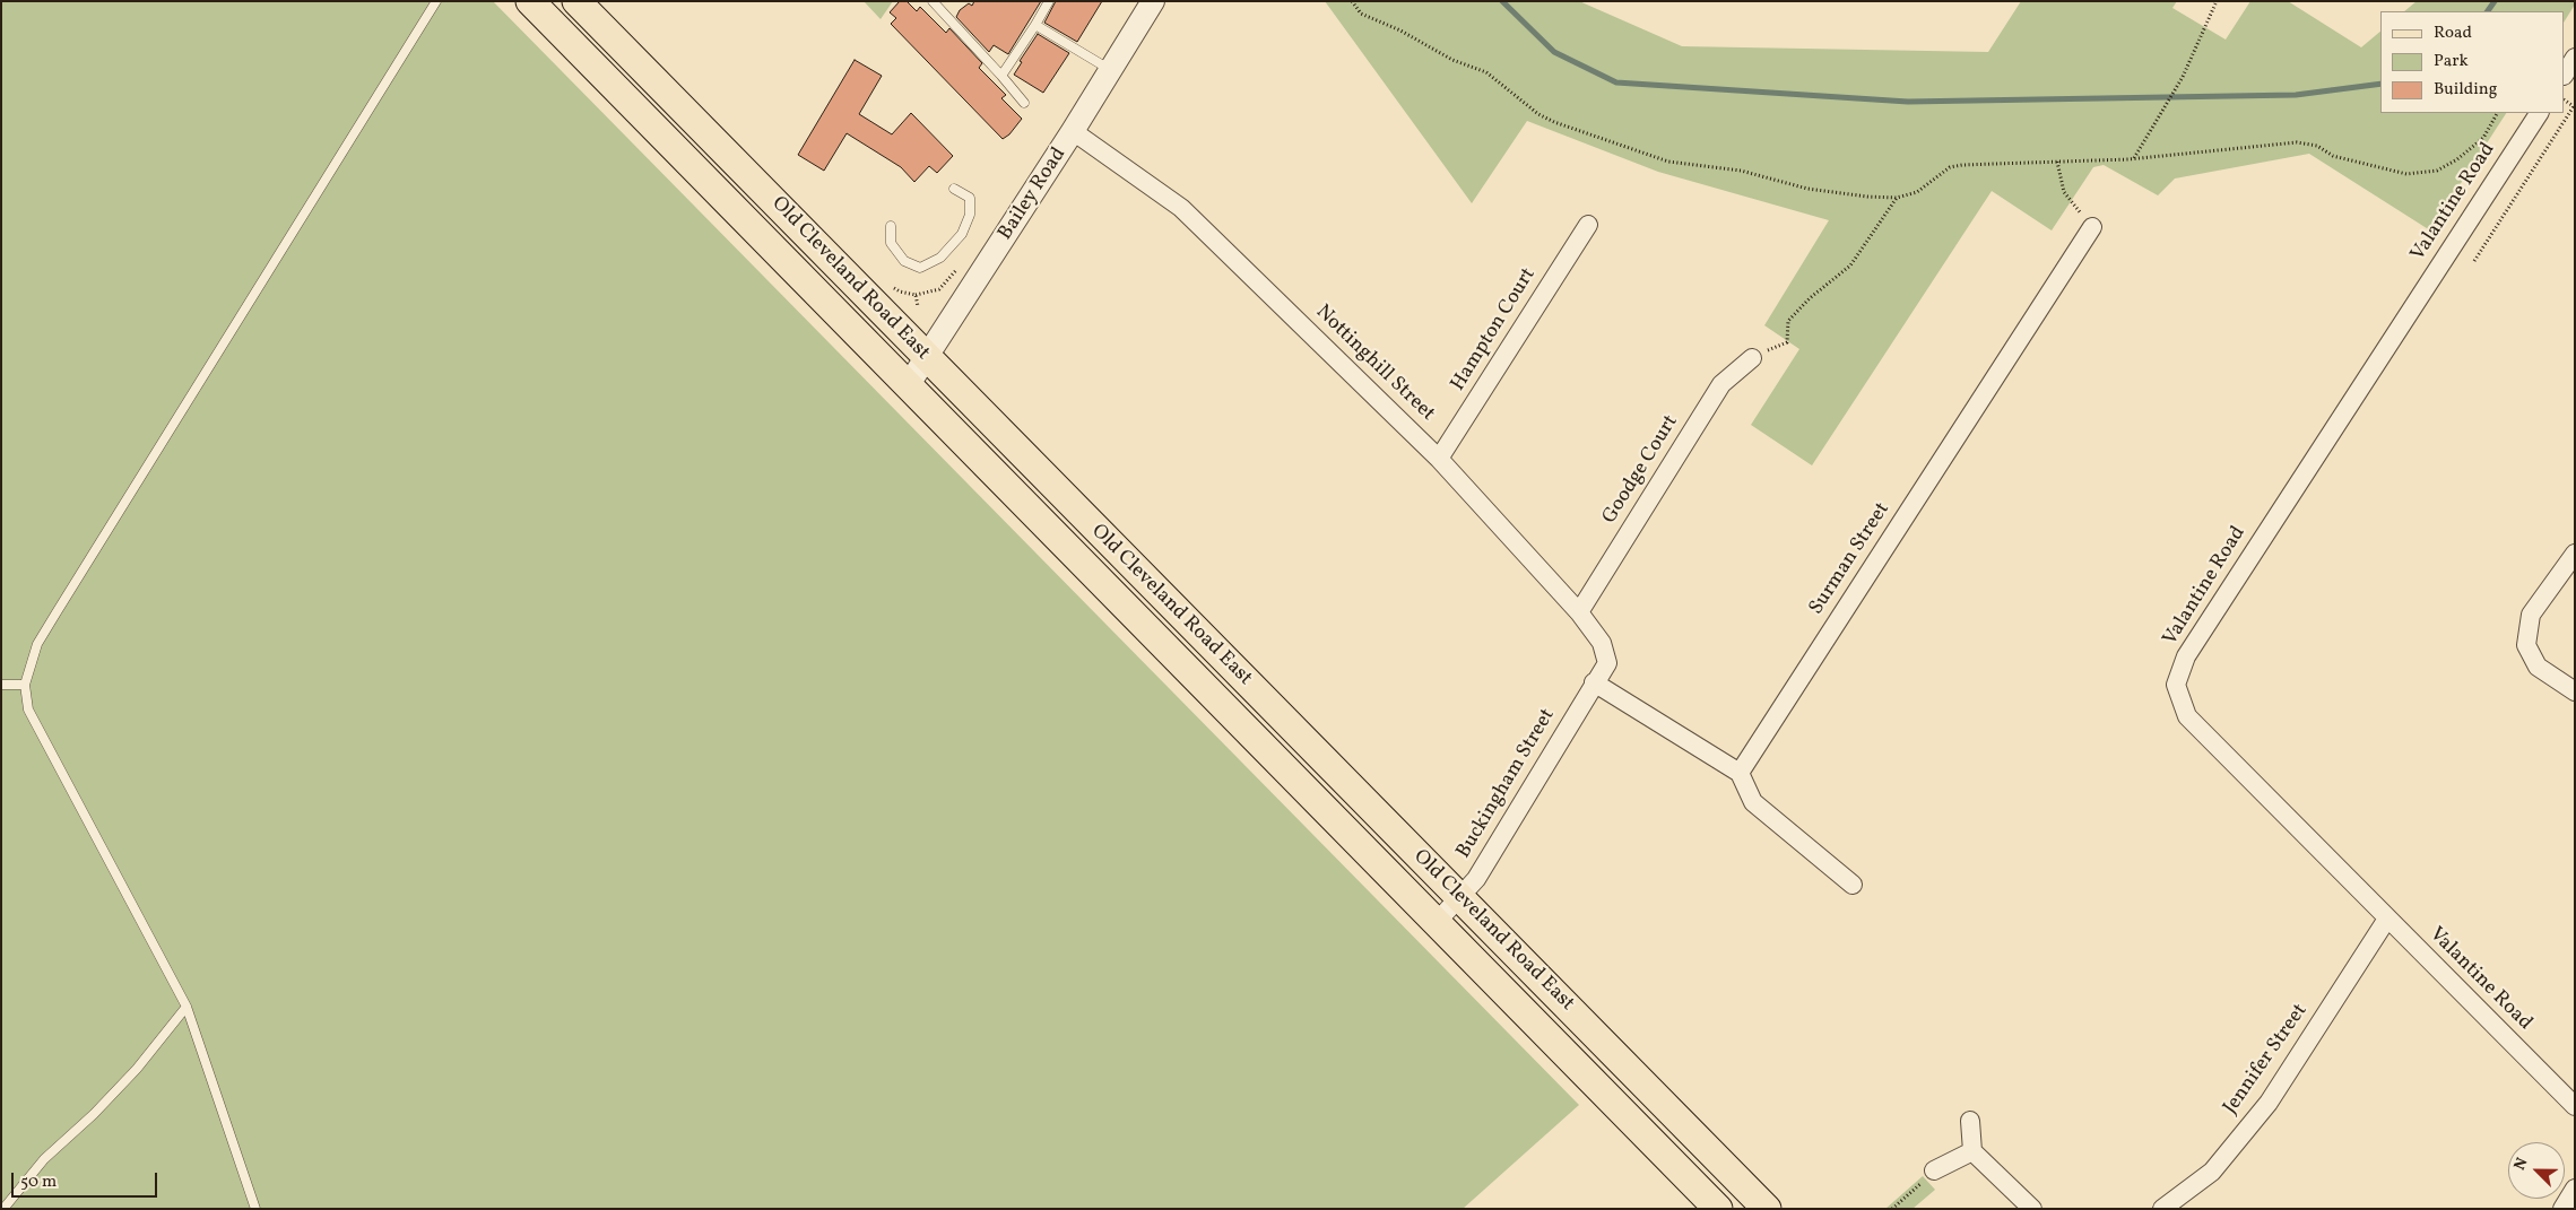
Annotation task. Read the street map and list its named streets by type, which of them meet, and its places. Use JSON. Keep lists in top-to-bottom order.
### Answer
{
  "streets": {
    "main road": ["Old Cleveland Road East"],
    "street": [
      "Bailey Road",
      "Valantine Road",
      "Hampton Court",
      "Nottinghill Street",
      "Goodge Court",
      "Surman Street",
      "Buckingham Street",
      "Jennifer Street"
    ]
  },
  "crossings": [
    ["Bailey Road", "Old Cleveland Road East"],
    ["Bailey Road", "Nottinghill Street"],
    ["Valantine Road", "Jennifer Street"],
    ["Old Cleveland Road East", "Buckingham Street"],
    ["Hampton Court", "Nottinghill Street"],
    ["Nottinghill Street", "Goodge Court"],
    ["Nottinghill Street", "Buckingham Street"]
  ],
  "legend": ["Road", "Park", "Building"],
  "scale_bar": "50 m",
  "north": "top left"
}
